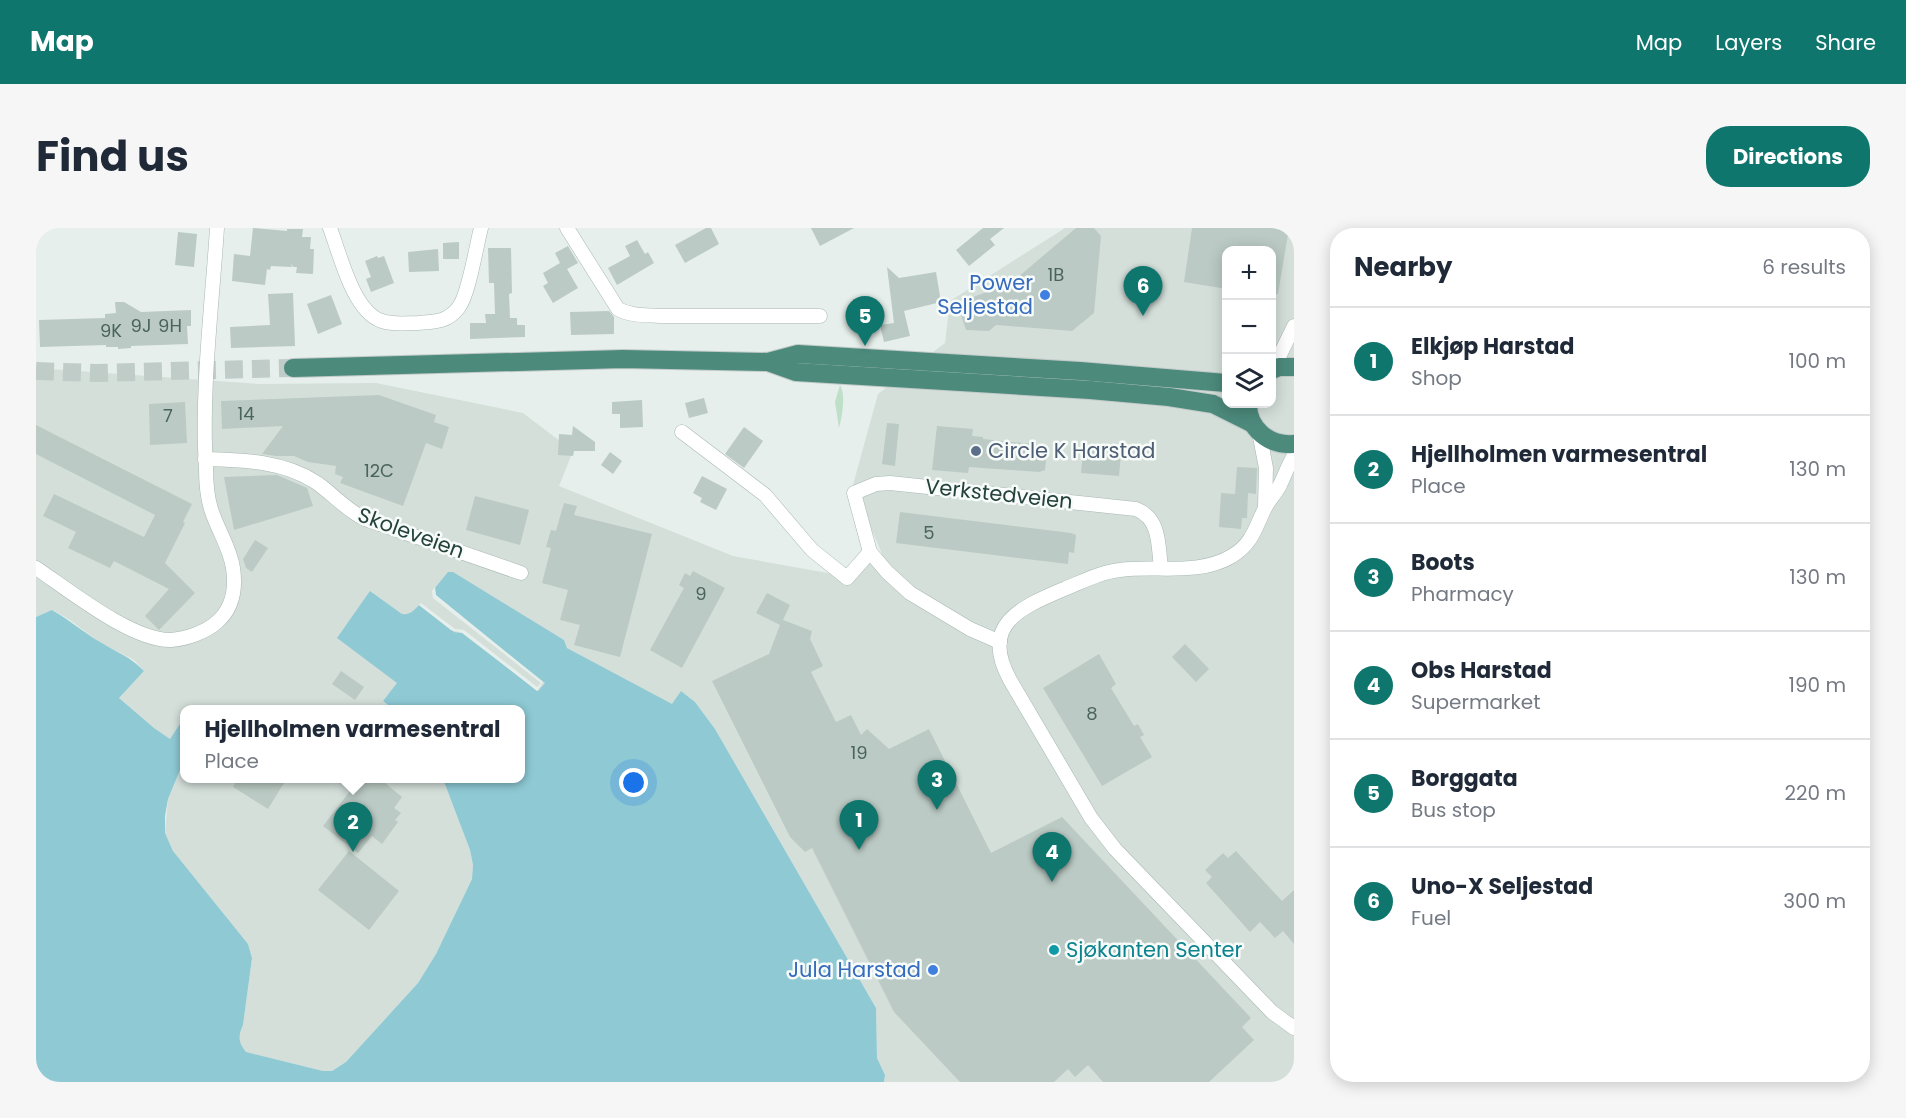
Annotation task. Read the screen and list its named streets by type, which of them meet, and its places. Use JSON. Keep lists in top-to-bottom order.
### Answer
{
  "streets": {
    "street": ["Verkstedveien", "Skoleveien"]
  },
  "places": [
    "Power Seljestad",
    "Circle K Harstad",
    "Sjøkanten Senter",
    "Jula Harstad"
  ],
  "house_numbers": [
    "1B",
    "9J",
    "9H",
    "9K",
    "14",
    "7",
    "12C",
    "5",
    "9",
    "8",
    "19"
  ],
  "page": {
    "header": "Map",
    "nav": ["Map", "Layers", "Share"],
    "title": "Find us",
    "buttons": "Directions",
    "heading": ["Nearby", "6 results"],
    "map_buttons": ["+", "−"],
    "pins": [
      "6",
      "5",
      "3",
      "1",
      "2",
      "4"
    ],
    "list": [
      {
        "mark": "1",
        "name": "Elkjøp Harstad",
        "note": "Shop",
        "value": "100 m"
      },
      {
        "mark": "2",
        "name": "Hjellholmen varmesentral",
        "note": "Place",
        "value": "130 m"
      },
      {
        "mark": "3",
        "name": "Boots",
        "note": "Pharmacy",
        "value": "130 m"
      },
      {
        "mark": "4",
        "name": "Obs Harstad",
        "note": "Supermarket",
        "value": "190 m"
      },
      {
        "mark": "5",
        "name": "Borggata",
        "note": "Bus stop",
        "value": "220 m"
      },
      {
        "mark": "6",
        "name": "Uno-X Seljestad",
        "note": "Fuel",
        "value": "300 m"
      }
    ],
    "popup": ["Hjellholmen varmesentral", "Place"]
  }
}
